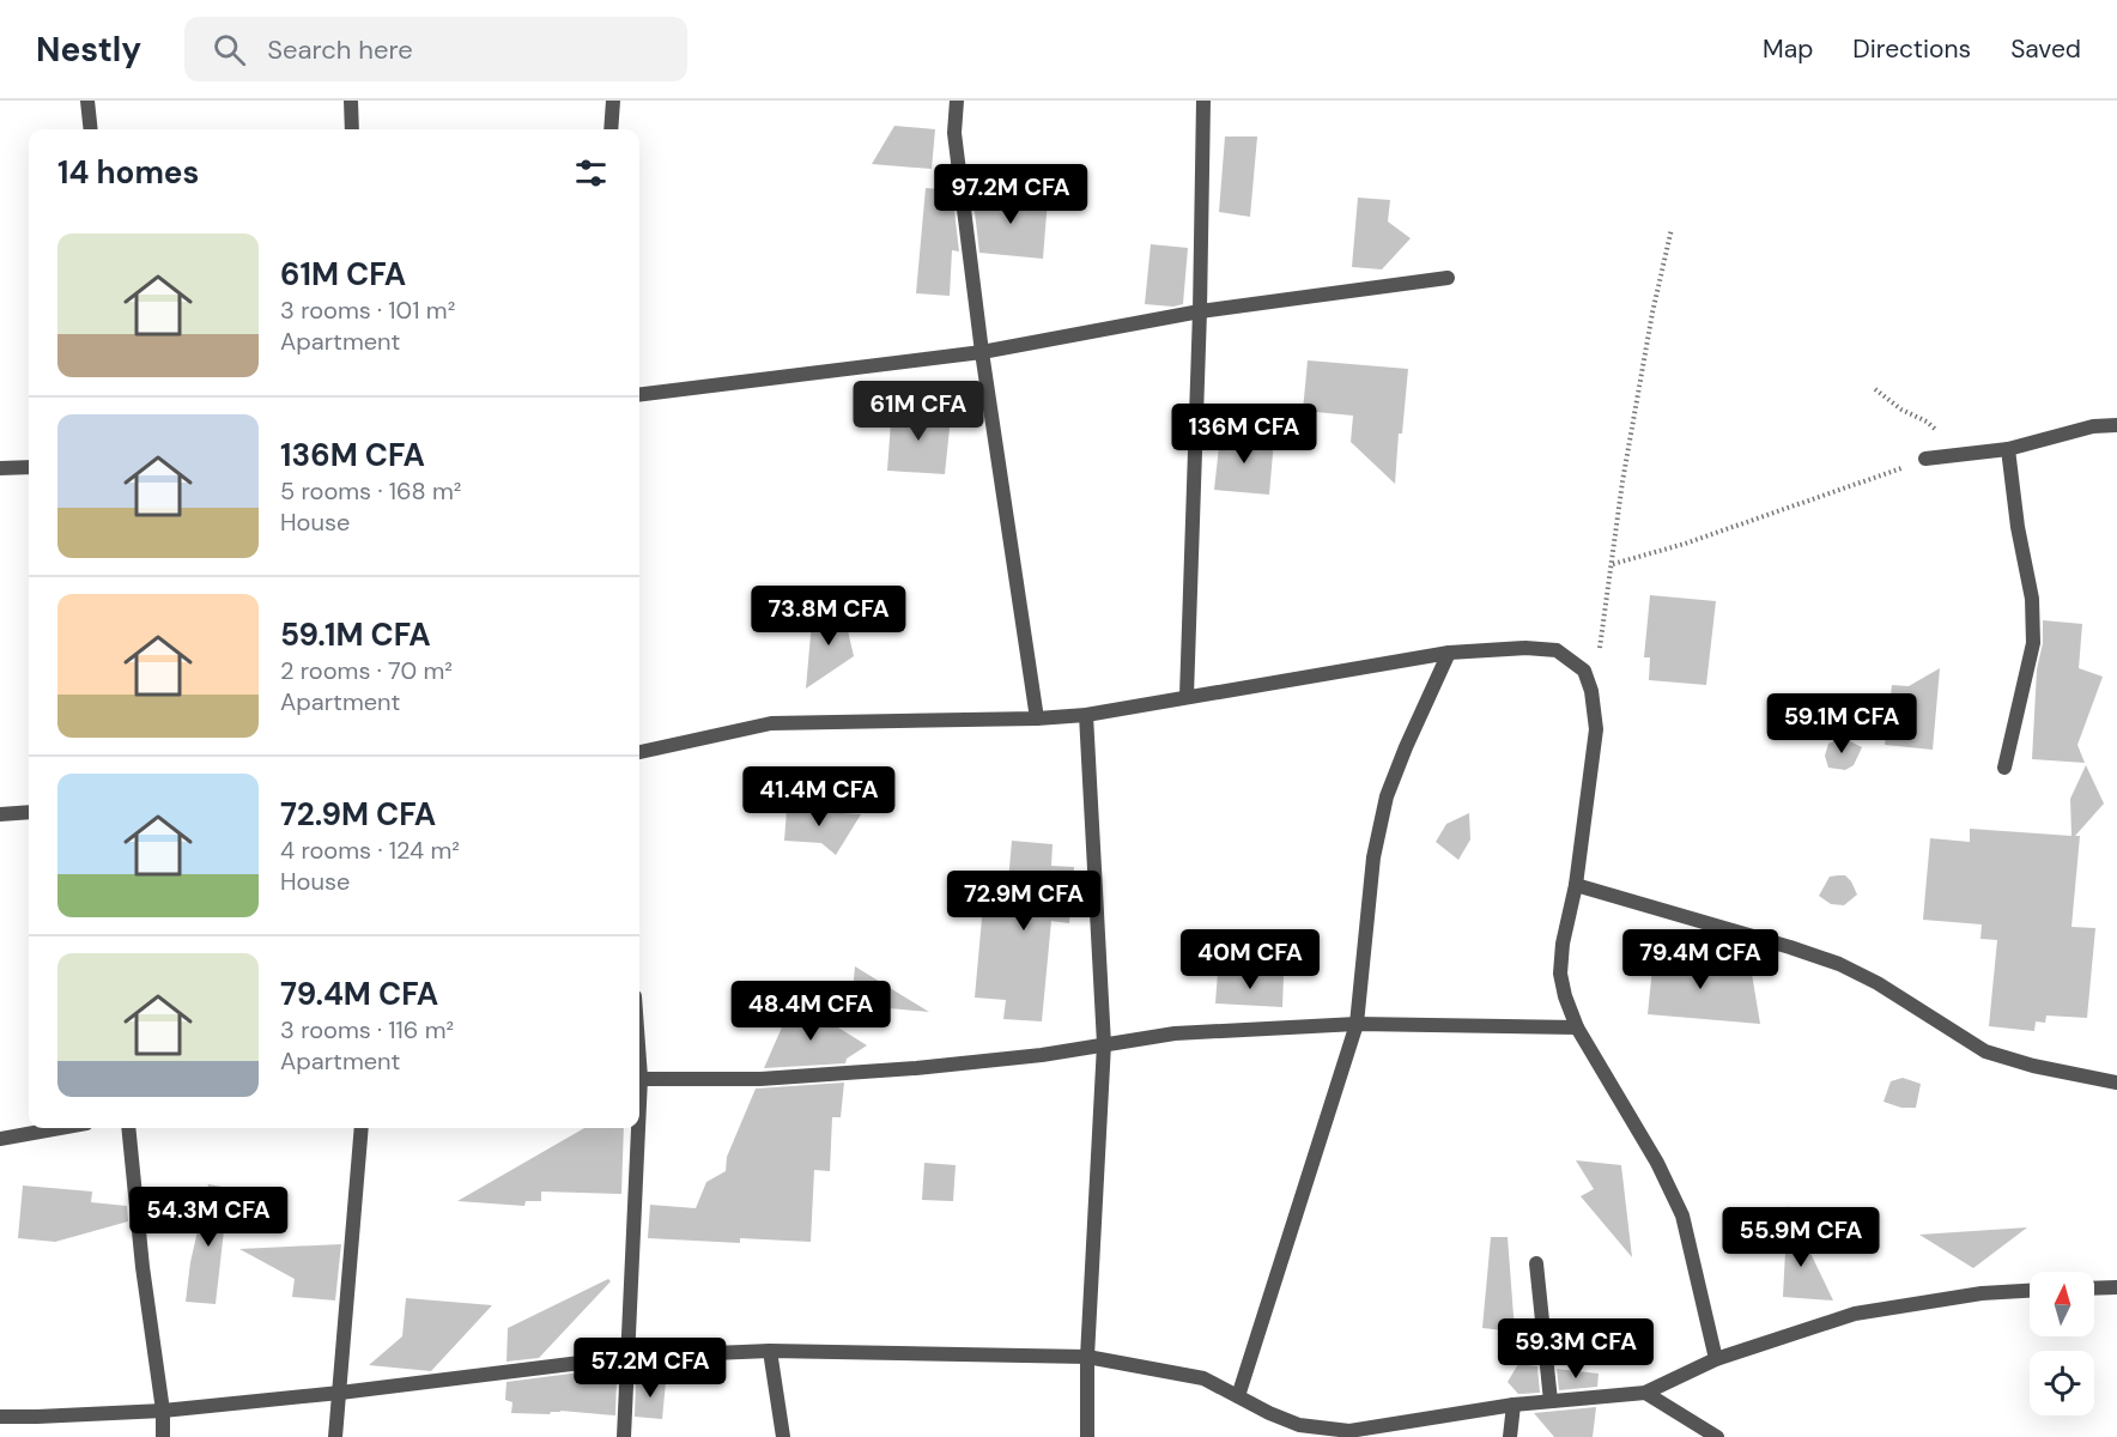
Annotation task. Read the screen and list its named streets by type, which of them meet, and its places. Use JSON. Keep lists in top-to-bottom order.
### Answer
{
  "north": "top",
  "page": {
    "header": "Nestly",
    "search": "Search here",
    "nav": ["Map", "Directions", "Saved"],
    "heading": "14 homes",
    "price": [
      "97.2M CFA",
      "61M CFA",
      "136M CFA",
      "73.8M CFA",
      "59.1M CFA",
      "41.4M CFA",
      "72.9M CFA",
      "40M CFA",
      "79.4M CFA",
      "48.4M CFA",
      "54.3M CFA",
      "55.9M CFA",
      "59.3M CFA",
      "57.2M CFA"
    ],
    "list": [
      {
        "name": "61M CFA",
        "note": "3 rooms · 101 m² · Apartment"
      },
      {
        "name": "136M CFA",
        "note": "5 rooms · 168 m² · House"
      },
      {
        "name": "59.1M CFA",
        "note": "2 rooms · 70 m² · Apartment"
      },
      {
        "name": "72.9M CFA",
        "note": "4 rooms · 124 m² · House"
      },
      {
        "name": "79.4M CFA",
        "note": "3 rooms · 116 m² · Apartment"
      }
    ]
  }
}
